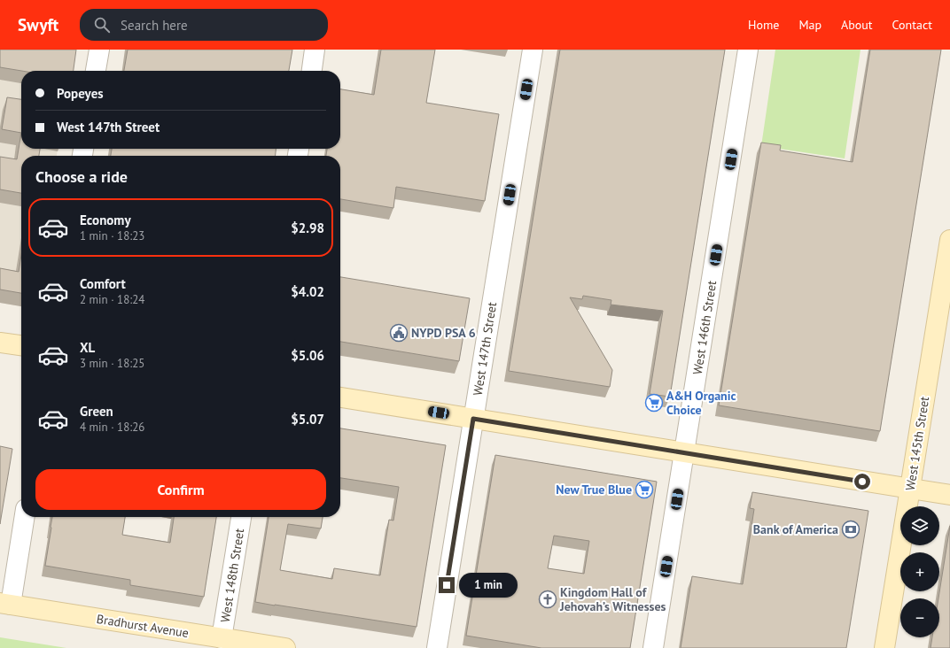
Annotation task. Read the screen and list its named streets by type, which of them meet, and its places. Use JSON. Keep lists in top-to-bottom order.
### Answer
{
  "streets": {
    "main road": ["West 145th Street", "Bradhurst Avenue"],
    "street": ["West 146th Street", "West 147th Street", "West 148th Street"]
  },
  "crossings": [
    ["West 148th Street", "Bradhurst Avenue"]
  ],
  "places": {
    "public building": ["NYPD PSA 6"],
    "supermarket": ["A&H Organic Choice", "New True Blue"],
    "bank": ["Bank of America"],
    "church": ["Kingdom Hall of Jehovah’s Witnesses"]
  },
  "page": {
    "header": "Swyft",
    "search": "Search here",
    "nav": [
      "Home",
      "Map",
      "About",
      "Contact"
    ],
    "banner": ["Popeyes", "West 147th Street"],
    "heading": "Choose a ride",
    "list": [
      {
        "name": "Economy",
        "note": "1 min · 18:23",
        "value": "$2.98"
      },
      {
        "name": "Comfort",
        "note": "2 min · 18:24",
        "value": "$4.02"
      },
      {
        "name": "XL",
        "note": "3 min · 18:25",
        "value": "$5.06"
      },
      {
        "name": "Green",
        "note": "4 min · 18:26",
        "value": "$5.07"
      }
    ],
    "buttons": "Confirm",
    "map_buttons": ["+", "−"],
    "bubble": "1 min"
  }
}
